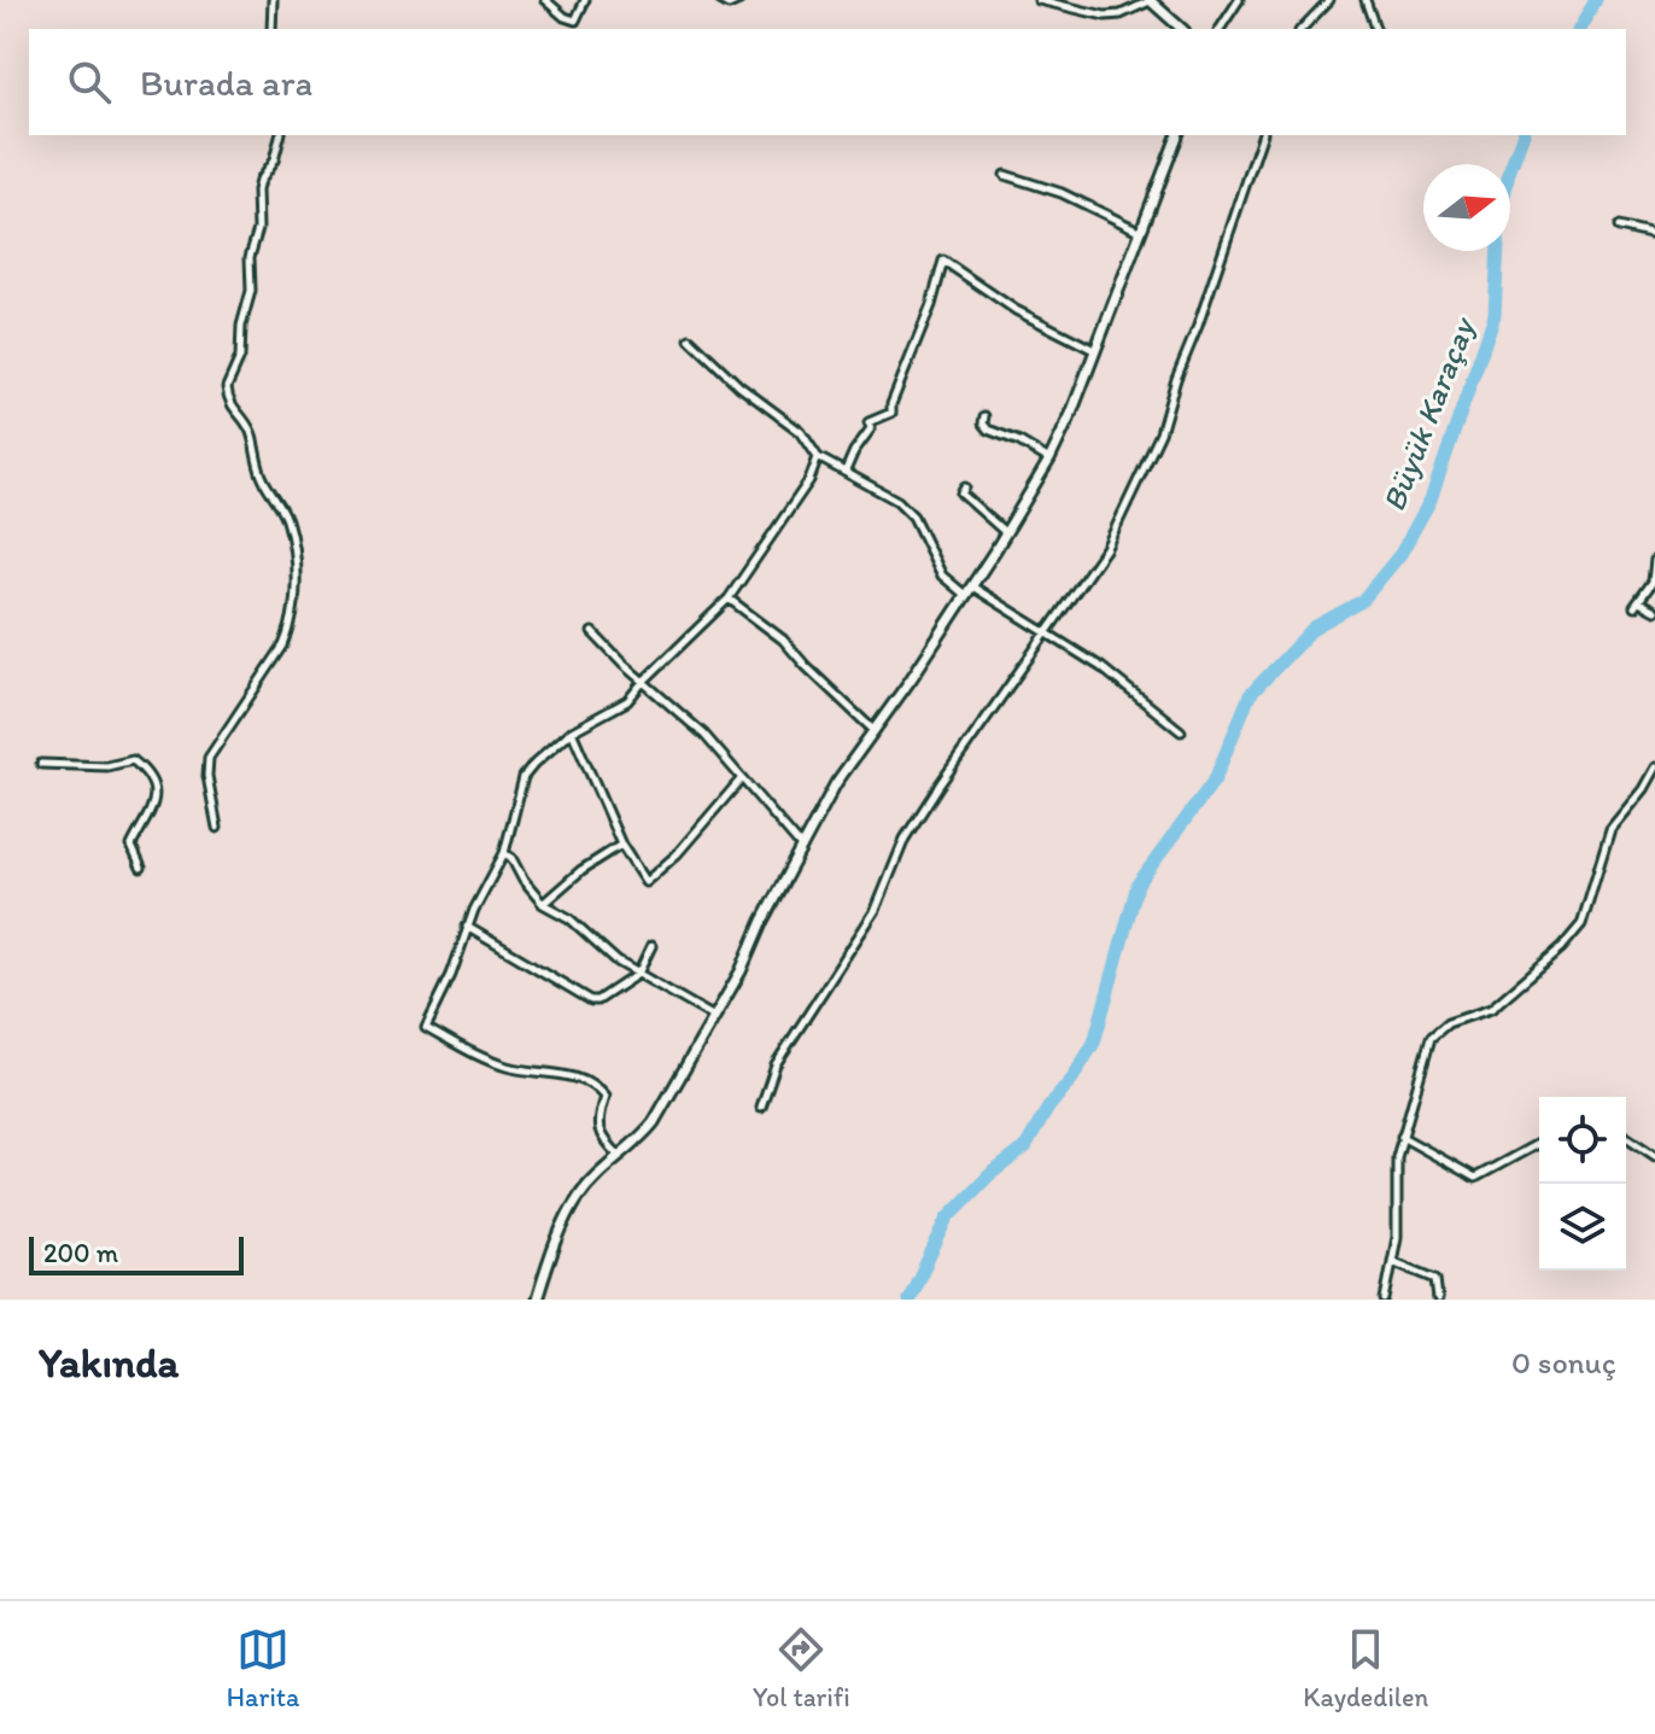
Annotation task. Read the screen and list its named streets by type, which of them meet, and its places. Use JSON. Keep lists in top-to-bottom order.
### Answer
{
  "water": ["Büyük Karaçay"],
  "scale_bar": "200 m",
  "north": "right",
  "page": {
    "search": "Burada ara",
    "scale": "200 m",
    "heading": ["Yakında", "0 sonuç"],
    "nav": ["Harita", "Yol tarifi", "Kaydedilen"]
  }
}
